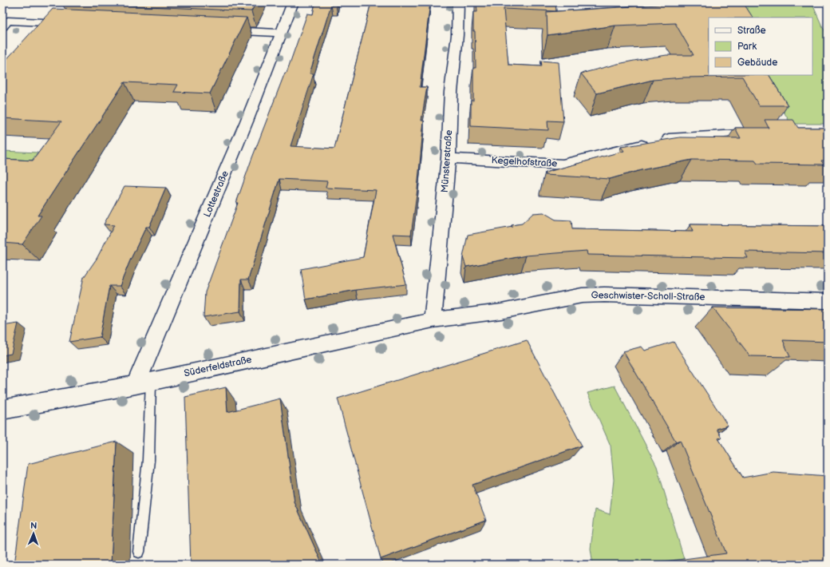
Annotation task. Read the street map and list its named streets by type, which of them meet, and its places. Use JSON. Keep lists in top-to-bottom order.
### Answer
{
  "streets": {
    "street": [
      "Münsterstraße",
      "Kegelhofstraße",
      "Lottestraße",
      "Geschwister-Scholl-Straße",
      "Süderfeldstraße"
    ]
  },
  "crossings": [
    ["Münsterstraße", "Kegelhofstraße"],
    ["Münsterstraße", "Geschwister-Scholl-Straße"],
    ["Münsterstraße", "Süderfeldstraße"],
    ["Lottestraße", "Süderfeldstraße"],
    ["Geschwister-Scholl-Straße", "Süderfeldstraße"]
  ],
  "legend": ["Straße", "Park", "Gebäude"],
  "north": "top"
}
